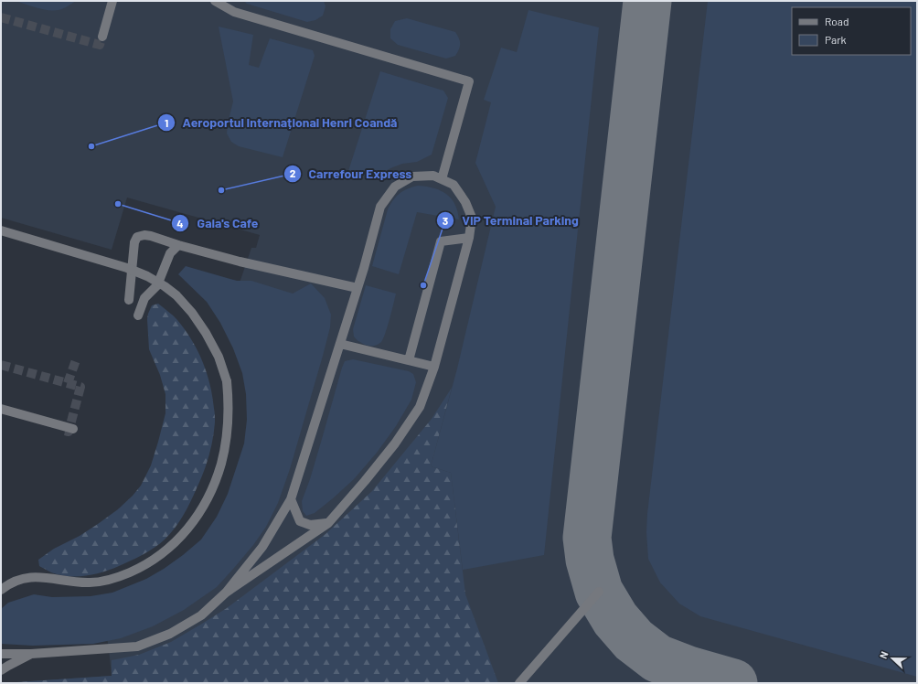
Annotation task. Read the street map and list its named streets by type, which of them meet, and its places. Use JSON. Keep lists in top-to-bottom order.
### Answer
{
  "places": [
    "Aeroportul Internațional Henri Coandă",
    "Carrefour Express",
    "Gaia's Cafe",
    "VIP Terminal Parking"
  ],
  "legend": ["Road", "Park"],
  "north": "left"
}
